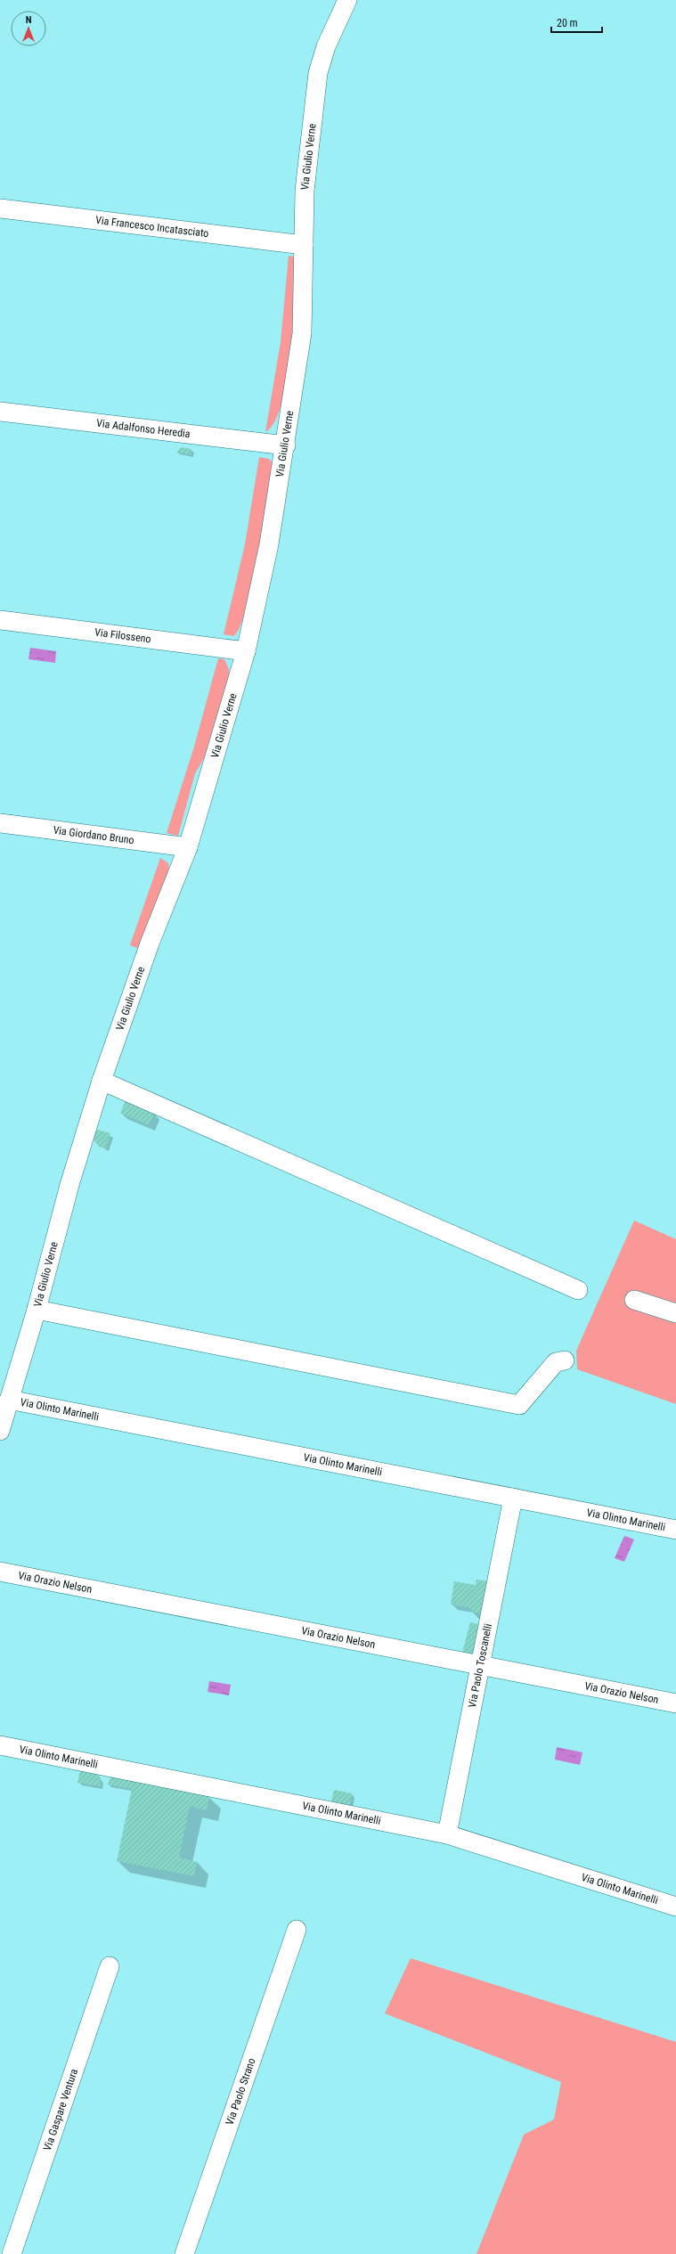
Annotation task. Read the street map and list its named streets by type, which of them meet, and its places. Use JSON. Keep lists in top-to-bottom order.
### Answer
{
  "streets": {
    "street": [
      "Via Giulio Verne",
      "Via Francesco Incatasciato",
      "Via Adalfonso Heredia",
      "Via Filosseno",
      "Via Giordano Bruno",
      "Via Olinto Marinelli",
      "Via Orazio Nelson",
      "Via Paolo Toscanelli",
      "Via Paolo Strano",
      "Via Gaspare Ventura"
    ]
  },
  "crossings": [
    ["Via Giulio Verne", "Via Francesco Incatasciato"],
    ["Via Giulio Verne", "Via Adalfonso Heredia"],
    ["Via Giulio Verne", "Via Filosseno"],
    ["Via Giulio Verne", "Via Giordano Bruno"],
    ["Via Giulio Verne", "Via Olinto Marinelli"],
    ["Via Olinto Marinelli", "Via Paolo Toscanelli"],
    ["Via Orazio Nelson", "Via Paolo Toscanelli"]
  ],
  "scale_bar": "20 m",
  "north": "top"
}
